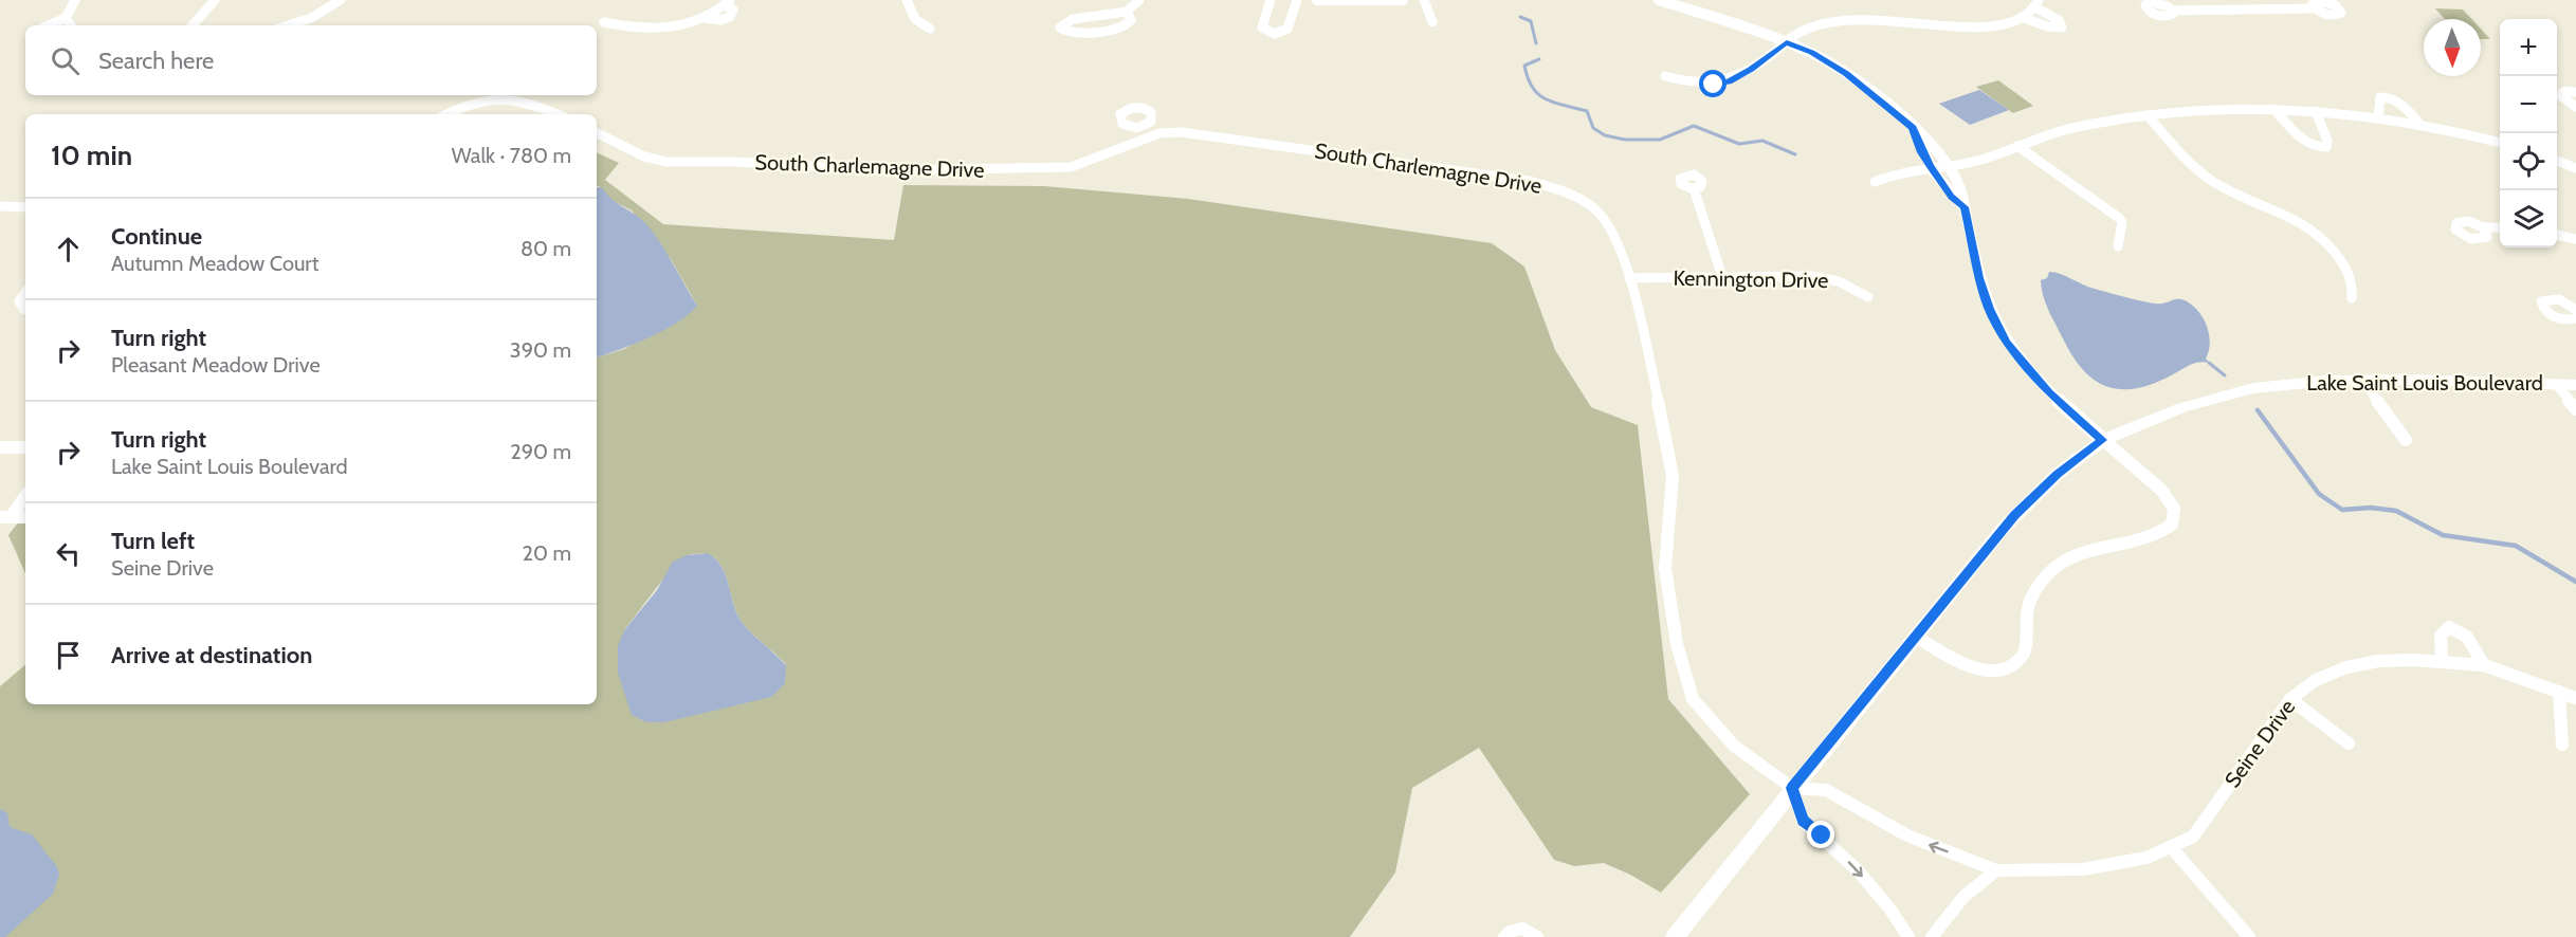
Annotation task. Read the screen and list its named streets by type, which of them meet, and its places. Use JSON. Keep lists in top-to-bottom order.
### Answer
{
  "streets": {
    "main road": ["Lake Saint Louis Boulevard"],
    "street": ["South Charlemagne Drive", "Kennington Drive", "Seine Drive"]
  },
  "crossings": [
    ["South Charlemagne Drive", "Kennington Drive"],
    ["South Charlemagne Drive", "Lake Saint Louis Boulevard"],
    ["South Charlemagne Drive", "Seine Drive"],
    ["Lake Saint Louis Boulevard", "Seine Drive"]
  ],
  "north": "bottom",
  "page": {
    "map_buttons": ["+", "−"],
    "search": "Search here",
    "heading": ["10 min", "Walk · 780 m"],
    "list": [
      ["Continue", "Autumn Meadow Court", "80 m"],
      ["Turn right", "Pleasant Meadow Drive", "390 m"],
      ["Turn right", "Lake Saint Louis Boulevard", "290 m"],
      ["Turn left", "Seine Drive", "20 m"],
      "Arrive at destination"
    ]
  }
}
